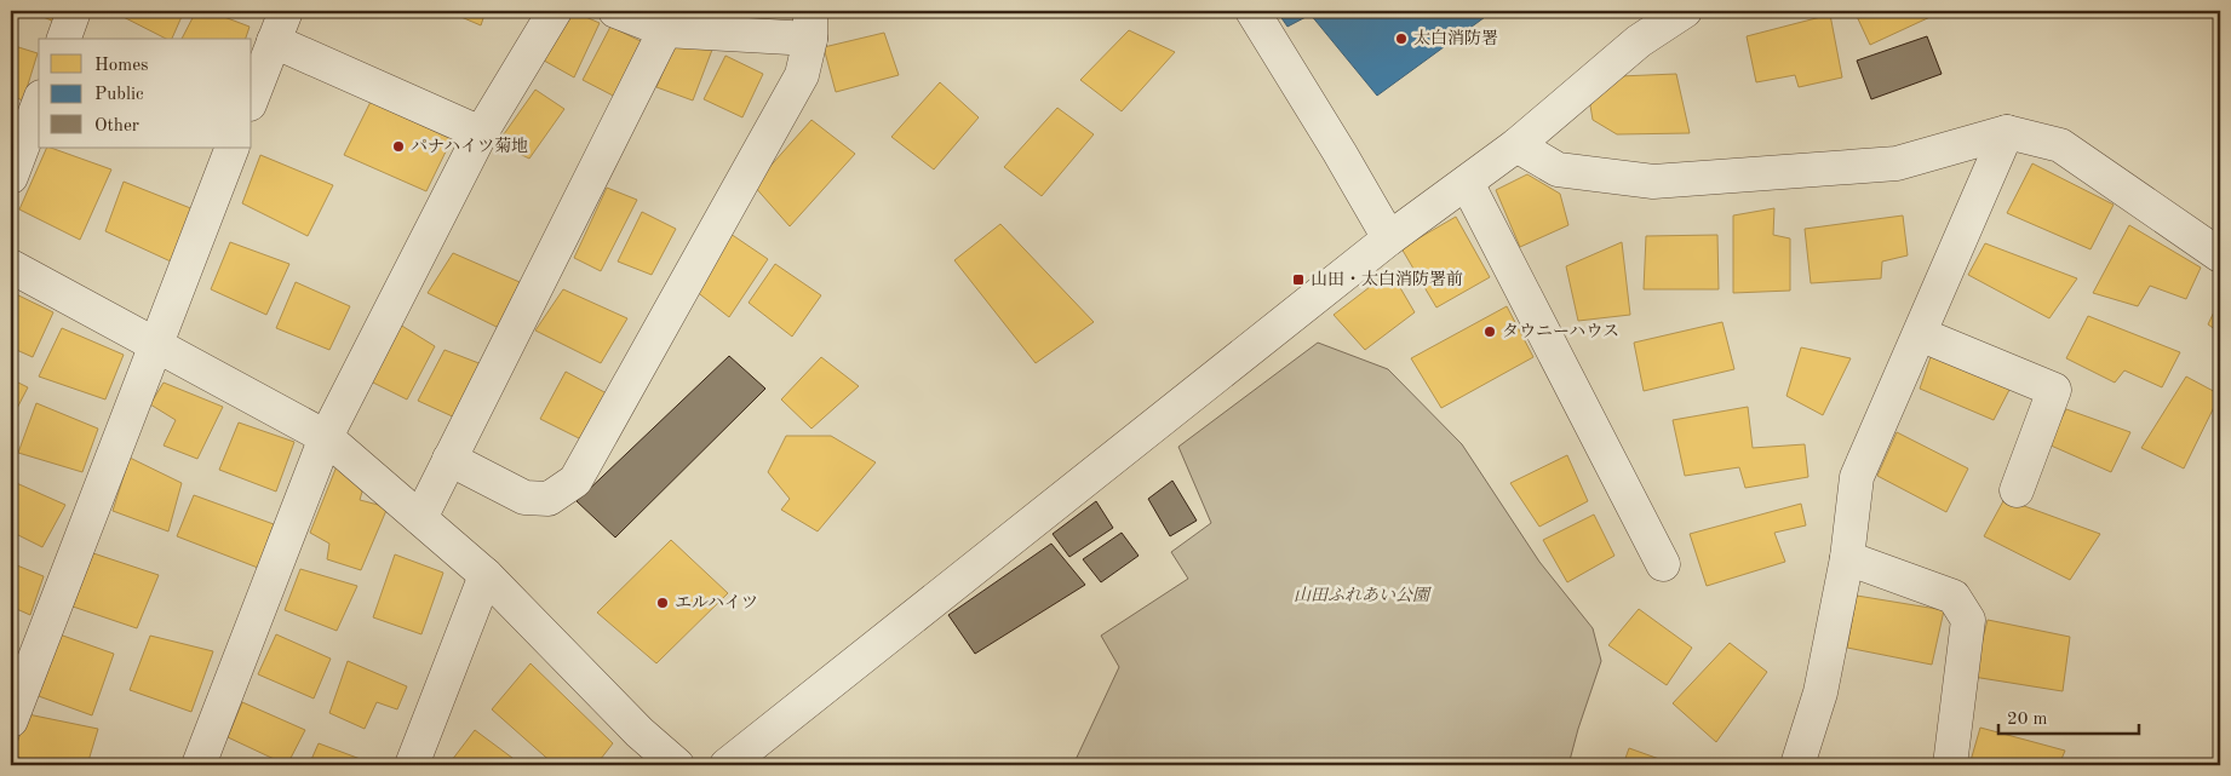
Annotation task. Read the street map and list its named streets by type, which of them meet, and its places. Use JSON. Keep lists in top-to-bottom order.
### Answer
{
  "parks": ["山田ふれあい公園"],
  "places": {
    "other": [
      "太白消防署",
      "パナハイツ菊地",
      "タウニーハウス",
      "エルハイツ"
    ],
    "transit": ["山田・太白消防署前"]
  },
  "legend": ["Homes", "Public", "Other"],
  "scale_bar": "20 m"
}
